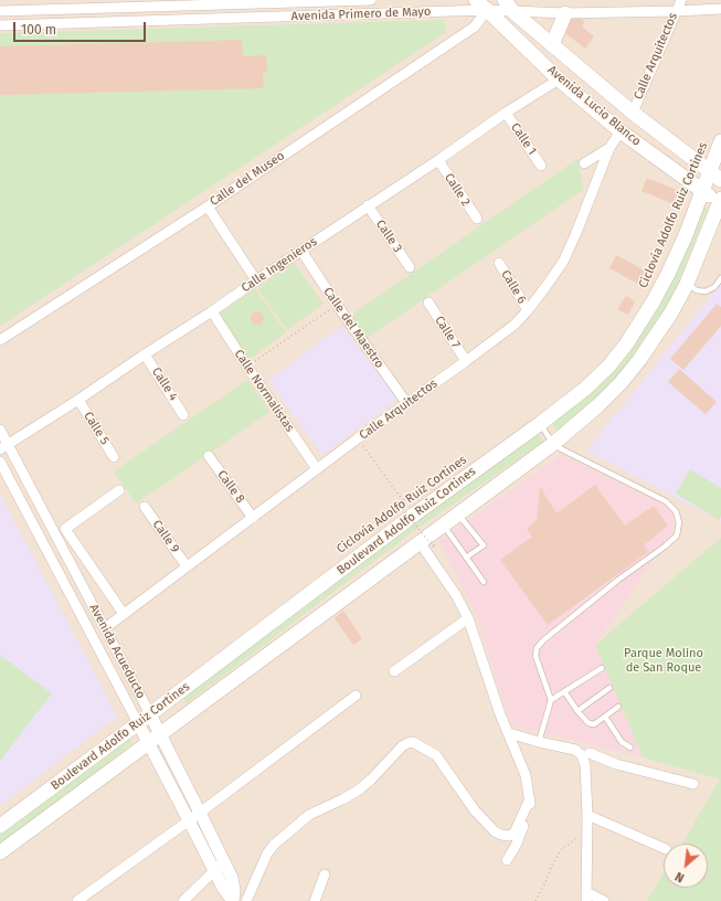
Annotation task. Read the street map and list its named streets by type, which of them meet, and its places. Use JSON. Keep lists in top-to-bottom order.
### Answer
{
  "streets": {
    "main road": ["Avenida Lucio Blanco", "Boulevard Adolfo Ruiz Cortines"],
    "street": [
      "Avenida Primero de Mayo",
      "Calle Arquitectos",
      "Calle 1",
      "Calle del Museo",
      "Calle 2",
      "Calle 3",
      "Calle Ingenieros",
      "Calle 6",
      "Calle del Maestro",
      "Calle 7",
      "Calle 4",
      "Calle Normalistas",
      "Calle 5",
      "Calle 8",
      "Calle 9",
      "Avenida Acueducto"
    ],
    "path": ["Ciclovía Adolfo Ruiz Cortines"]
  },
  "crossings": [
    ["Avenida Primero de Mayo", "Calle Arquitectos"],
    ["Avenida Primero de Mayo", "Avenida Lucio Blanco"],
    ["Avenida Primero de Mayo", "Calle del Museo"],
    ["Calle Arquitectos", "Avenida Lucio Blanco"],
    ["Calle Arquitectos", "Calle 6"],
    ["Calle Arquitectos", "Calle del Maestro"],
    ["Calle Arquitectos", "Calle 7"],
    ["Calle Arquitectos", "Calle Normalistas"],
    ["Calle Arquitectos", "Calle 8"],
    ["Calle Arquitectos", "Calle 9"],
    ["Calle Arquitectos", "Avenida Acueducto"],
    ["Avenida Lucio Blanco", "Calle del Museo"],
    ["Avenida Lucio Blanco", "Calle Ingenieros"],
    ["Avenida Lucio Blanco", "Boulevard Adolfo Ruiz Cortines"],
    ["Calle 1", "Calle Ingenieros"],
    ["Calle 2", "Calle Ingenieros"],
    ["Calle 3", "Calle Ingenieros"],
    ["Calle Ingenieros", "Calle del Maestro"],
    ["Calle Ingenieros", "Calle 4"],
    ["Calle Ingenieros", "Calle Normalistas"],
    ["Calle Ingenieros", "Calle 5"],
    ["Calle Ingenieros", "Avenida Acueducto"],
    ["Boulevard Adolfo Ruiz Cortines", "Avenida Acueducto"]
  ],
  "parks": ["Parque Molino de San Roque"],
  "scale_bar": "100 m",
  "north": "bottom left"
}
